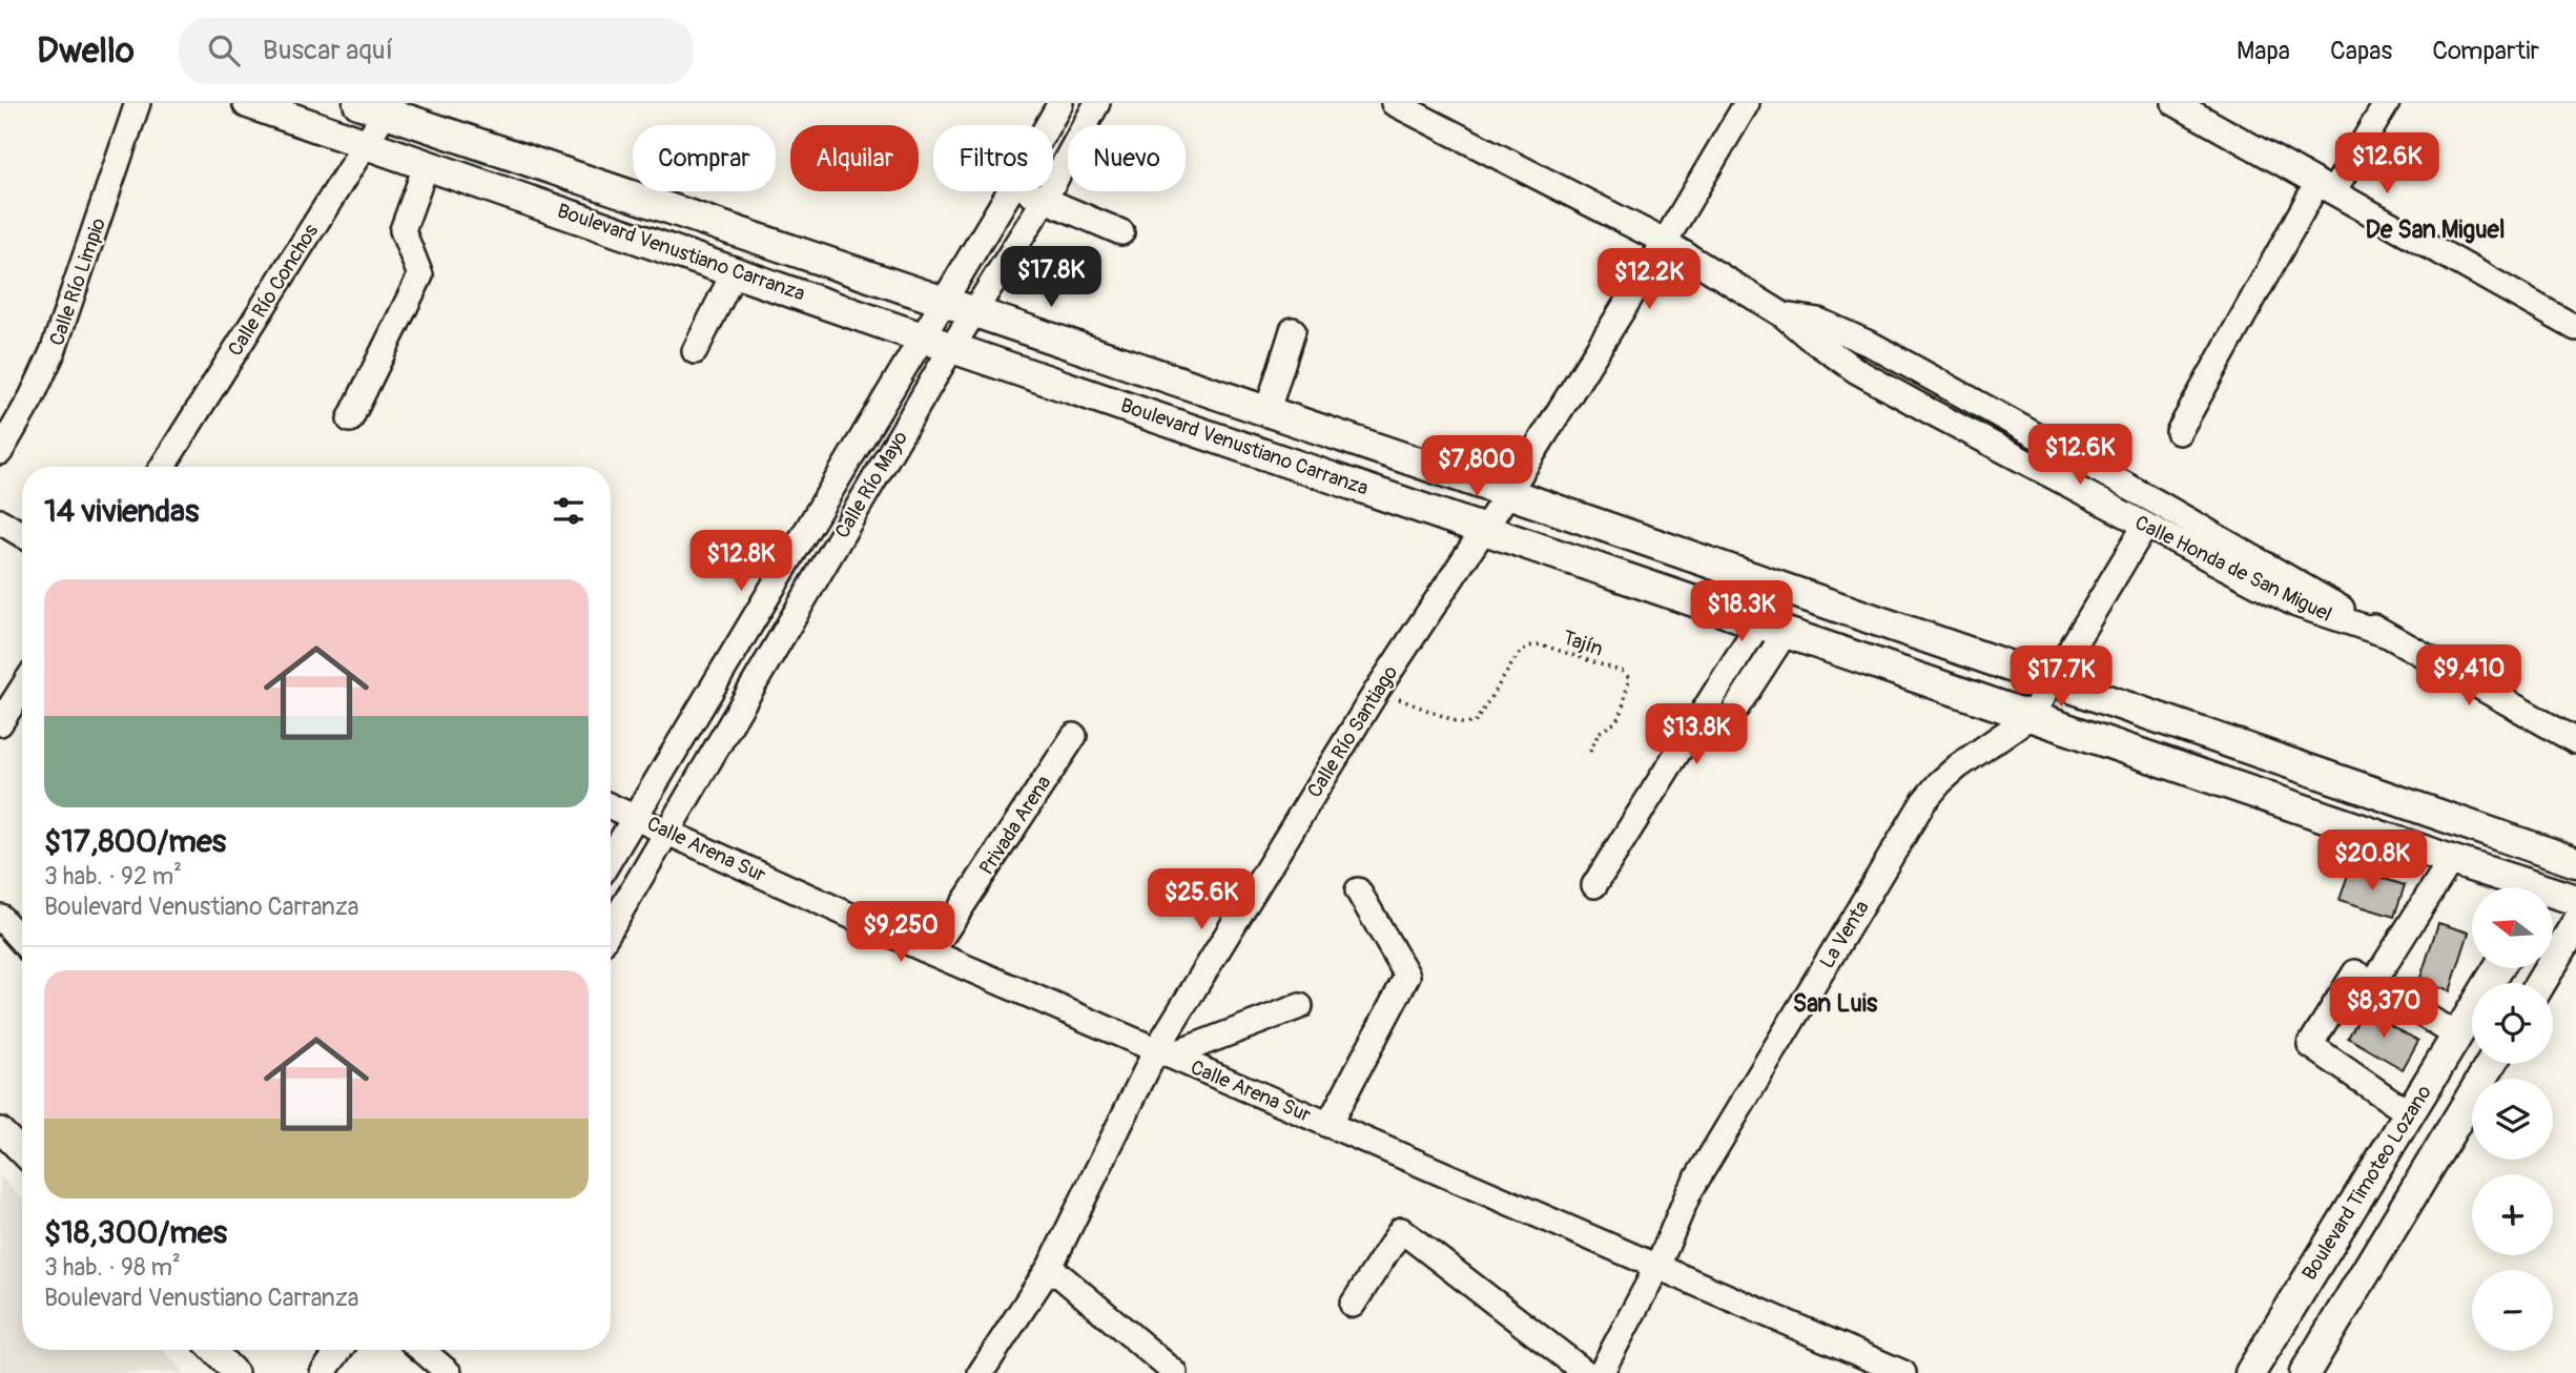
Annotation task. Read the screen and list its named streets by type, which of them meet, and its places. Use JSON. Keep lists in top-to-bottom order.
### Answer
{
  "streets": {
    "main road": ["Boulevard Venustiano Carranza", "Boulevard Timoteo Lozano"],
    "street": [
      "Calle Río Limpio",
      "Calle Río Conchos",
      "Calle Río Mayo",
      "Calle Honda de San Miguel",
      "Calle Río Santiago",
      "Privada Arena",
      "Calle Arena Sur",
      "La Venta"
    ],
    "path": ["Tajín"]
  },
  "crossings": [
    ["Boulevard Venustiano Carranza", "Calle Río Conchos"],
    ["Boulevard Venustiano Carranza", "Calle Río Mayo"],
    ["Boulevard Venustiano Carranza", "Calle Río Santiago"],
    ["Boulevard Venustiano Carranza", "La Venta"],
    ["Calle Río Mayo", "Calle Arena Sur"],
    ["Calle Honda de San Miguel", "Calle Río Santiago"],
    ["Tajín", "Calle Río Santiago"],
    ["Calle Río Santiago", "Calle Arena Sur"],
    ["Privada Arena", "Calle Arena Sur"],
    ["Calle Arena Sur", "La Venta"]
  ],
  "districts": ["De San Miguel", "San Luis"],
  "north": "left",
  "page": {
    "header": "Dwello",
    "search": "Buscar aquí",
    "nav": ["Mapa", "Capas", "Compartir"],
    "chip": [
      "Comprar",
      "Alquilar",
      "Filtros",
      "Nuevo"
    ],
    "price": [
      "$12.6K",
      "$17.8K",
      "$12.2K",
      "$12.6K",
      "$7,800",
      "$12.8K",
      "$18.3K",
      "$9,410",
      "$17.7K",
      "$13.8K",
      "$20.8K",
      "$25.6K",
      "$9,250",
      "$8,370"
    ],
    "heading": "14 viviendas",
    "list": [
      {
        "name": "$17,800/mes",
        "note": "3 hab. · 92 m² · Boulevard Venustiano Carranza"
      },
      {
        "name": "$18,300/mes",
        "note": "3 hab. · 98 m² · Boulevard Venustiano Carranza"
      }
    ],
    "map_buttons": ["+", "−"]
  }
}
